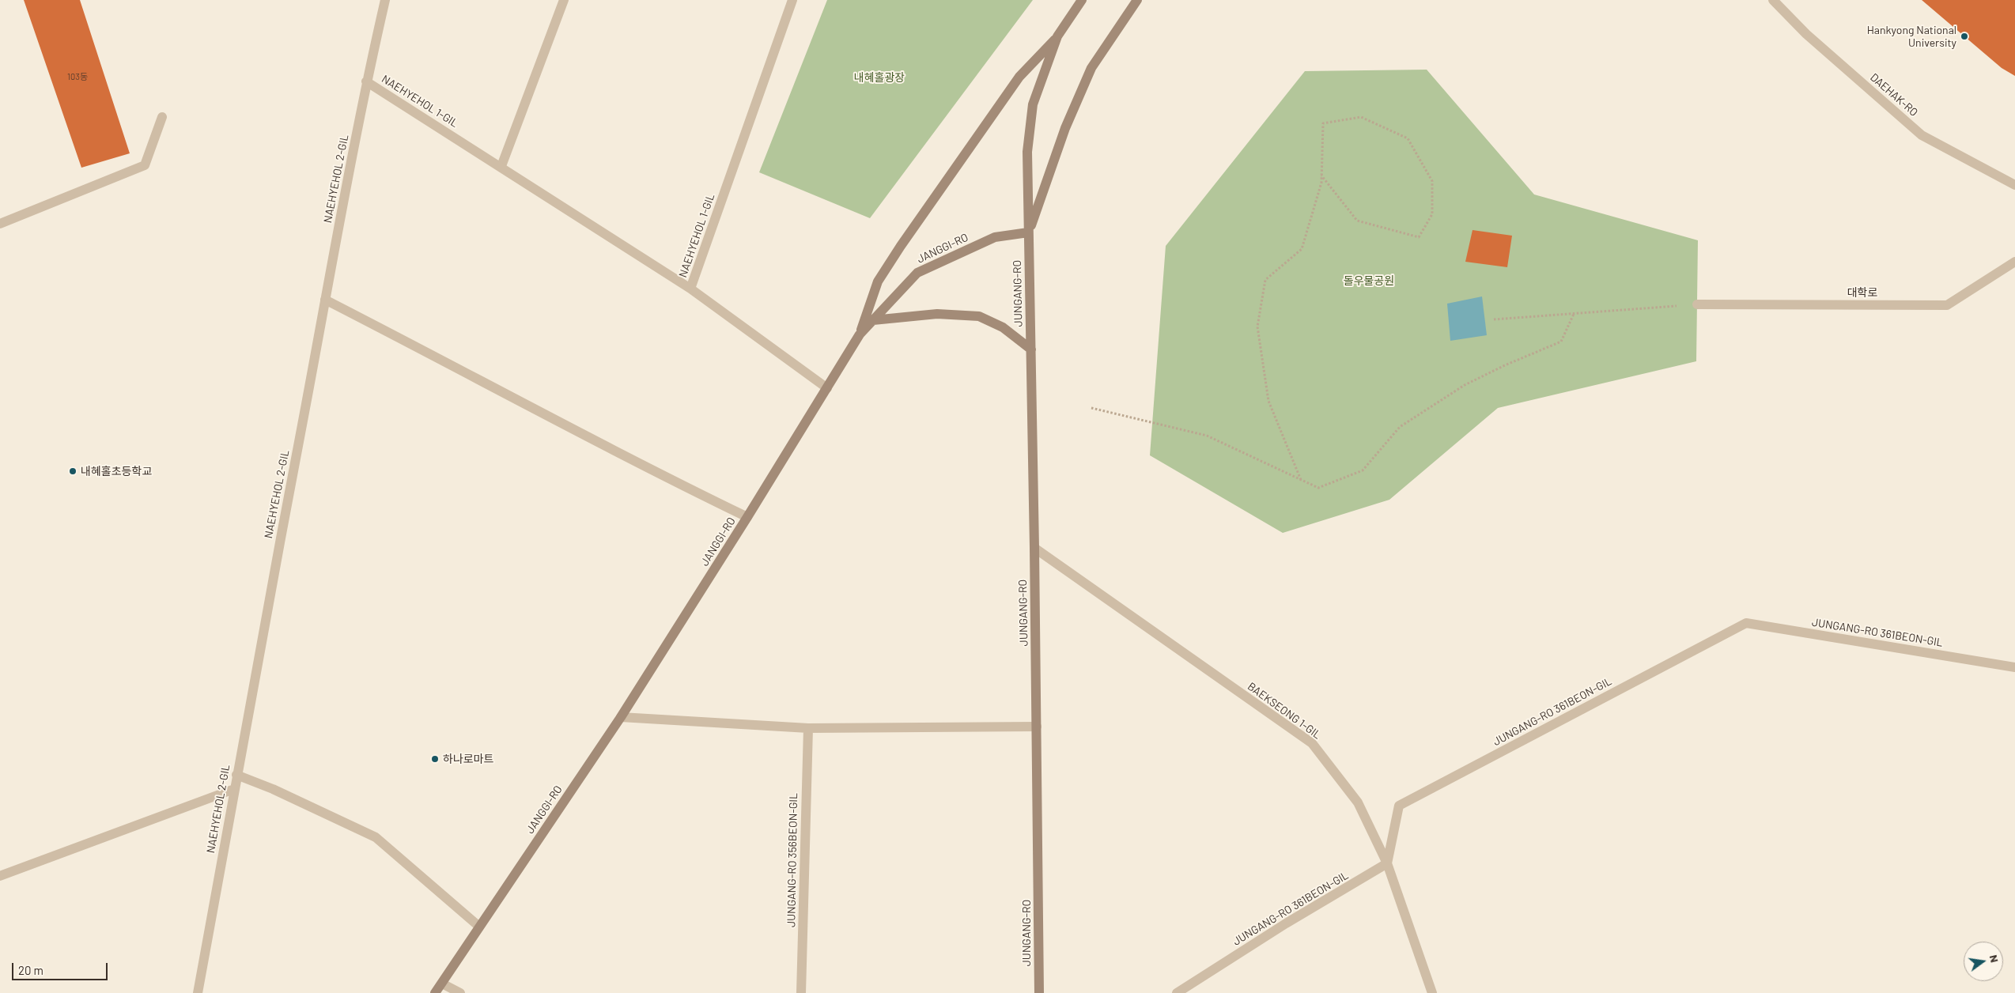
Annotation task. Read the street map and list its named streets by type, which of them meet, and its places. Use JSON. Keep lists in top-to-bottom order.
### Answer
{
  "streets": {
    "main road": ["JANGGI-RO", "JUNGANG-RO"],
    "street": [
      "DAEHAK-RO",
      "NAEHYEHOL 1-GIL",
      "NAEHYEHOL 2-GIL",
      "대학로",
      "JUNGANG-RO 361BEON-GIL",
      "BAEKSEONG 1-GIL",
      "JUNGANG-RO 356BEON-GIL"
    ]
  },
  "crossings": [
    ["NAEHYEHOL 1-GIL", "NAEHYEHOL 2-GIL"],
    ["JANGGI-RO", "JUNGANG-RO"],
    ["JUNGANG-RO", "BAEKSEONG 1-GIL"],
    ["JUNGANG-RO 361BEON-GIL", "BAEKSEONG 1-GIL"]
  ],
  "parks": ["내혜홀광장", "돌우물공원"],
  "places": ["Hankyong National University", "내혜홀초등학교", "하나로마트"],
  "house_numbers": ["103동"],
  "scale_bar": "20 m",
  "north": "right"
}
